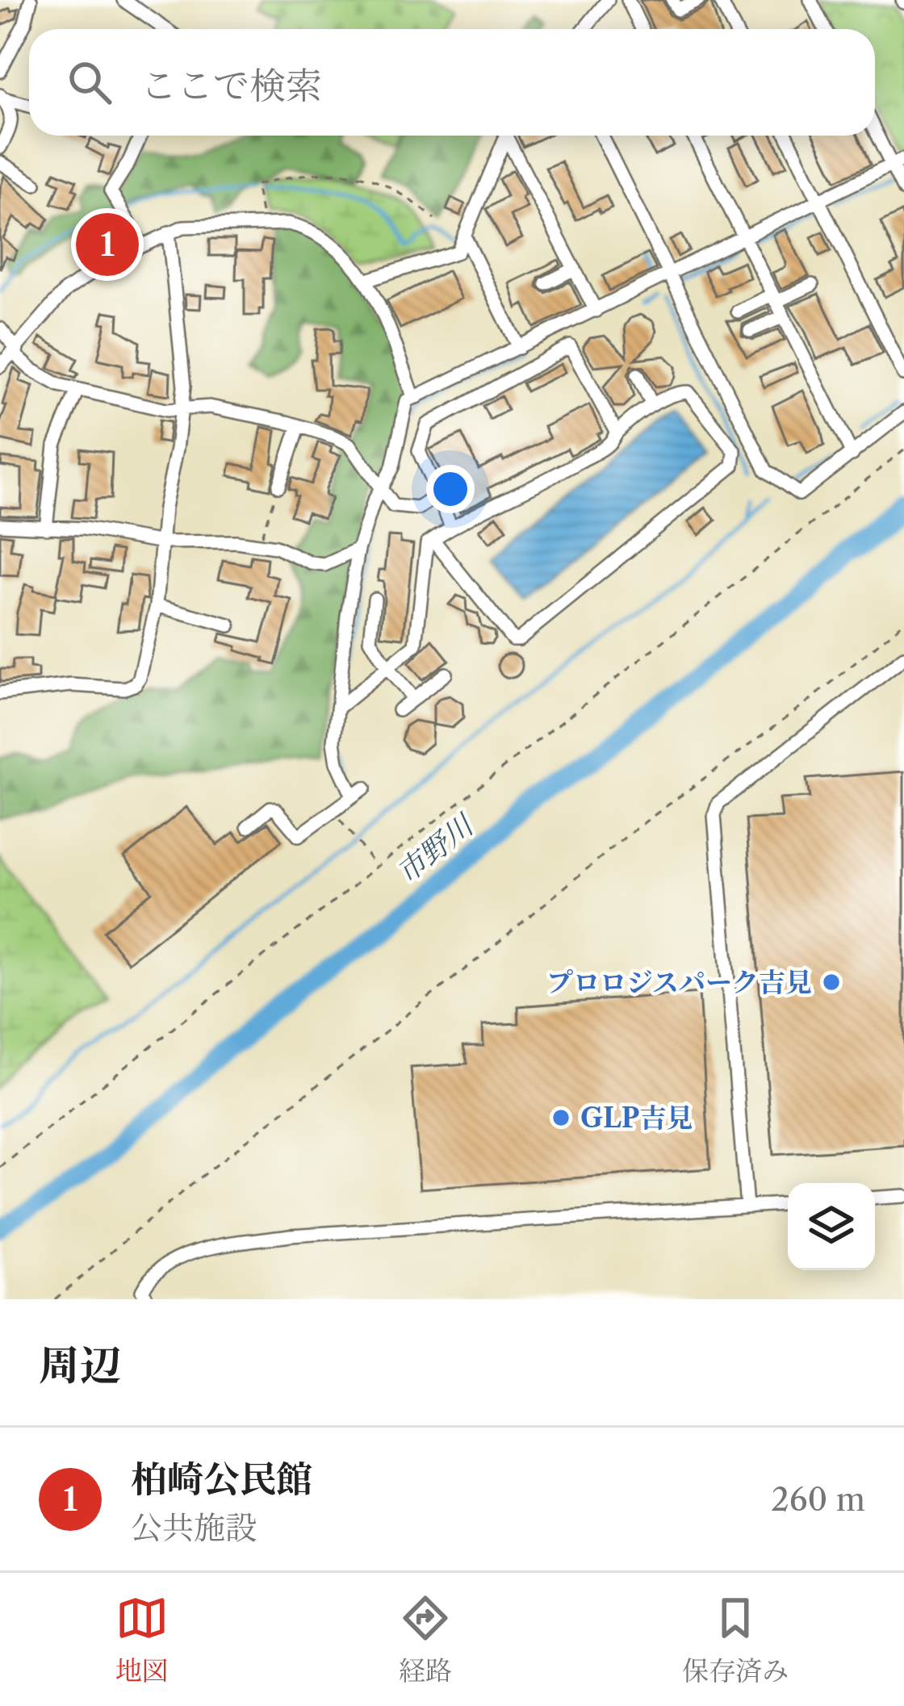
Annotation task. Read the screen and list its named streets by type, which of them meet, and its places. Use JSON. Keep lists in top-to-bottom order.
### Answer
{
  "water": ["市野川"],
  "places": ["プロロジスパーク吉見", "GLP吉見"],
  "page": {
    "search": "ここで検索",
    "pins": "1",
    "heading": "周辺",
    "list": [
      {
        "mark": "1",
        "name": "柏崎公民館",
        "note": "公共施設",
        "value": "260 m"
      }
    ],
    "nav": ["地図", "経路", "保存済み"]
  }
}
